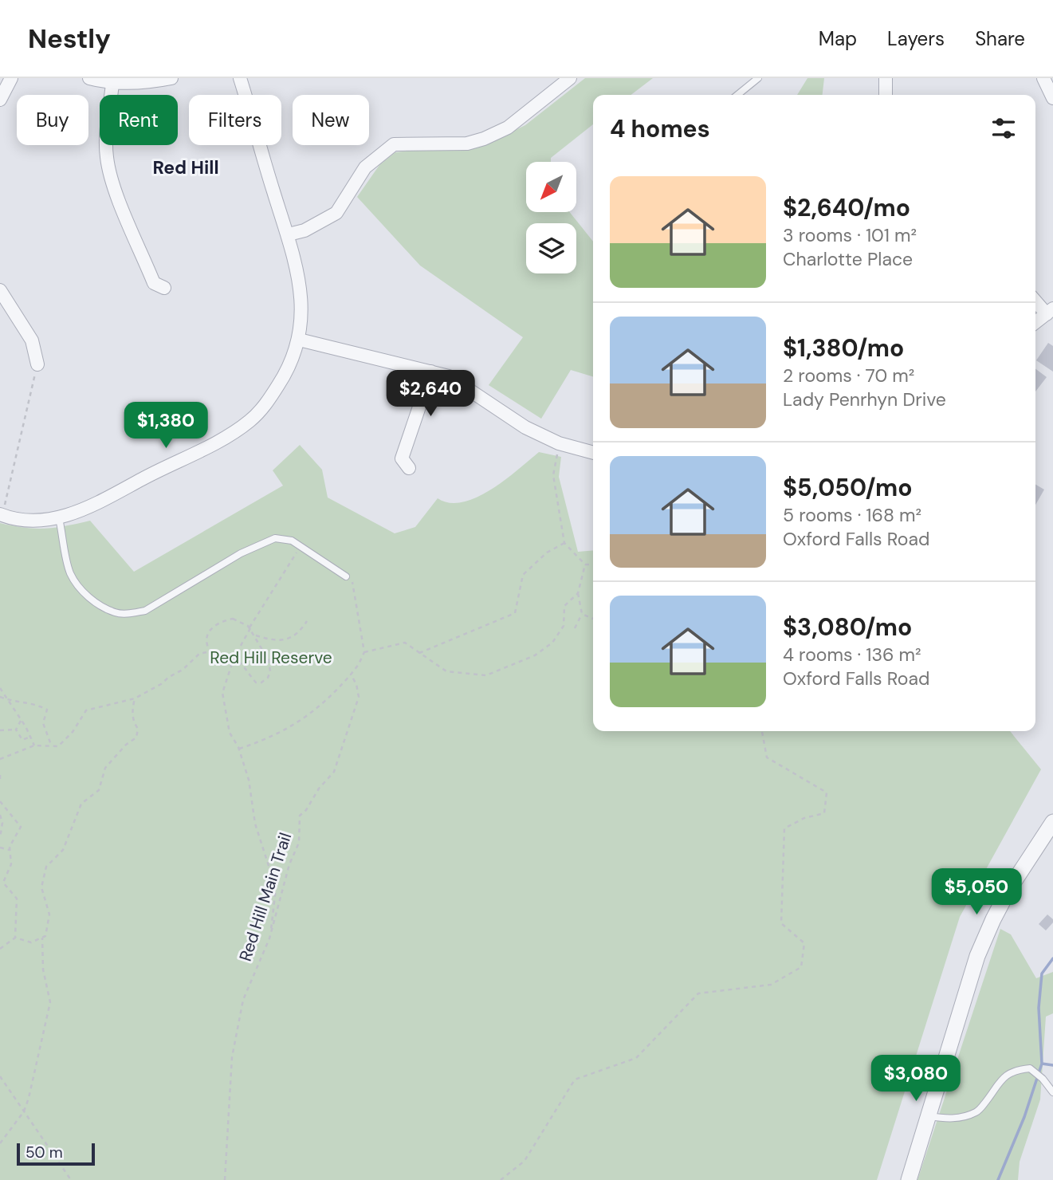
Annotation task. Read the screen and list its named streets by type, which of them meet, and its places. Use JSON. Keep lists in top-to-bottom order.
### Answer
{
  "streets": {
    "path": ["Red Hill Main Trail"]
  },
  "districts": ["Red Hill"],
  "parks": ["Red Hill Reserve"],
  "scale_bar": "50 m",
  "north": "bottom left",
  "page": {
    "header": "Nestly",
    "nav": ["Map", "Layers", "Share"],
    "chip": [
      "Buy",
      "Rent",
      "Filters",
      "New"
    ],
    "heading": "4 homes",
    "list": [
      {
        "name": "$2,640/mo",
        "note": "3 rooms · 101 m² · Charlotte Place"
      },
      {
        "name": "$1,380/mo",
        "note": "2 rooms · 70 m² · Lady Penrhyn Drive"
      },
      {
        "name": "$5,050/mo",
        "note": "5 rooms · 168 m² · Oxford Falls Road"
      },
      {
        "name": "$3,080/mo",
        "note": "4 rooms · 136 m² · Oxford Falls Road"
      }
    ],
    "price": [
      "$2,640",
      "$1,380",
      "$5,050",
      "$3,080"
    ],
    "scale": "50 m"
  }
}
